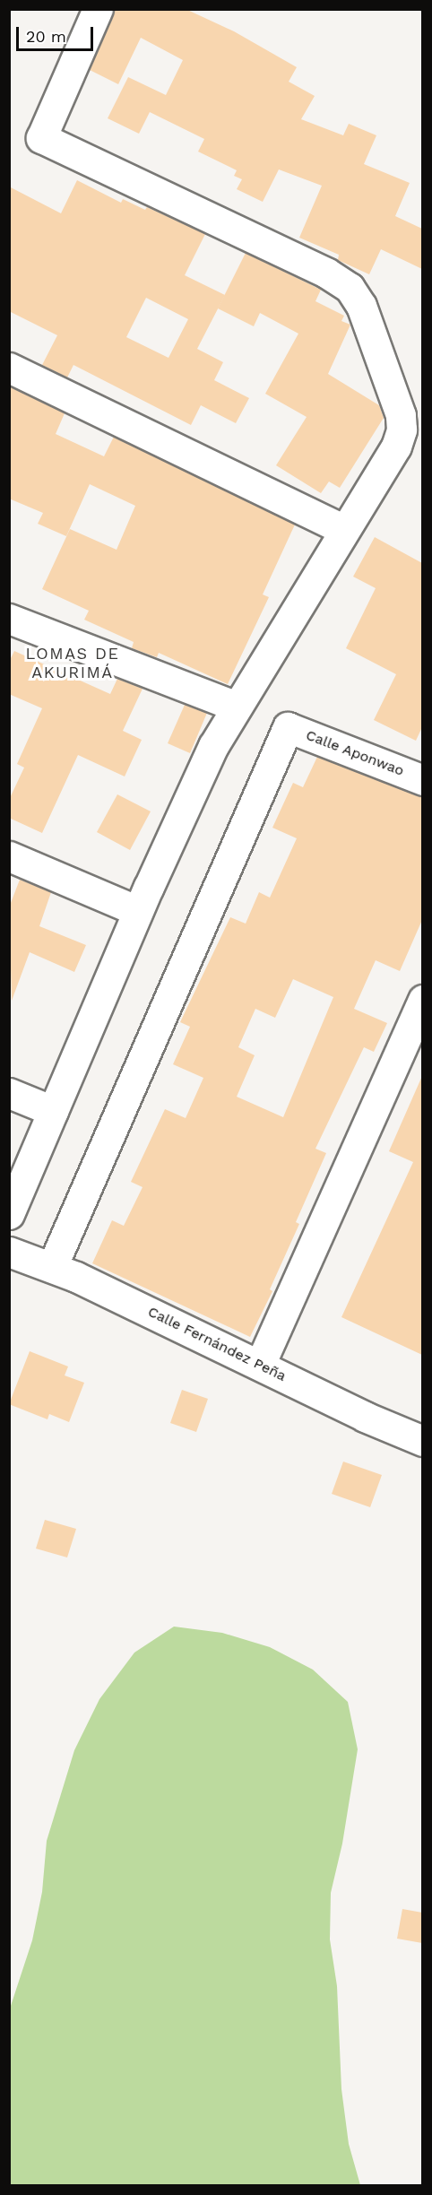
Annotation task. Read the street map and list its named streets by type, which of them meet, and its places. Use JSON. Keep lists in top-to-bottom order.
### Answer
{
  "streets": {
    "street": ["Calle Aponwao", "Calle Fernández Peña"]
  },
  "crossings": [
    ["Calle Aponwao", "Calle Fernández Peña"]
  ],
  "districts": ["LOMAS DE AKURIMÁ"],
  "scale_bar": "20 m"
}
